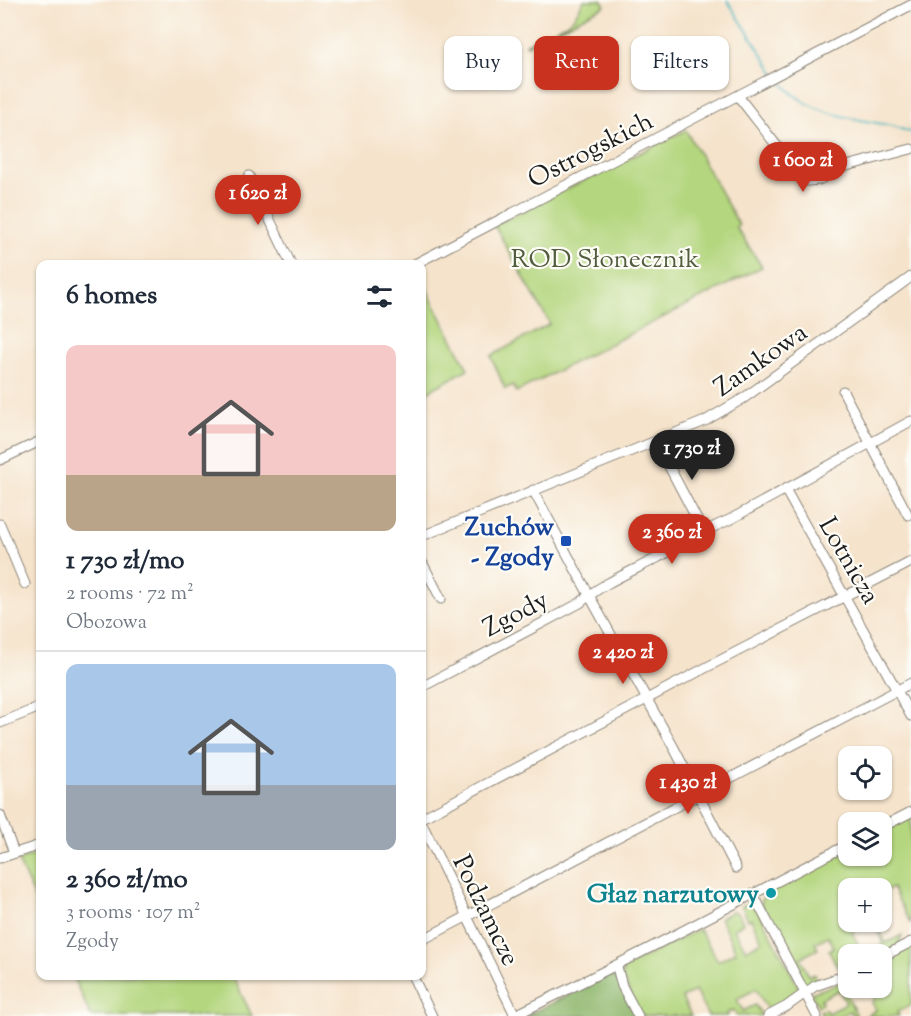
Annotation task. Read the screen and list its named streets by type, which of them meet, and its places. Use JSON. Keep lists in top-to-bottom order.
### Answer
{
  "streets": {
    "street": [
      "Ostrogskich",
      "Zamkowa",
      "Lotnicza",
      "Zgody",
      "Podzamcze"
    ]
  },
  "crossings": [
    ["Lotnicza", "Zgody"]
  ],
  "parks": ["ROD Słonecznik"],
  "places": {
    "transit": ["Zuchów - Zgody"],
    "other": ["Głaz narzutowy"]
  },
  "page": {
    "chip": ["Buy", "Rent", "Filters"],
    "price": [
      "1 600 zł",
      "1 620 zł",
      "1 730 zł",
      "2 360 zł",
      "2 420 zł",
      "1 430 zł"
    ],
    "heading": "6 homes",
    "list": [
      {
        "name": "1 730 zł/mo",
        "note": "2 rooms · 72 m² · Obozowa"
      },
      {
        "name": "2 360 zł/mo",
        "note": "3 rooms · 107 m² · Zgody"
      }
    ],
    "map_buttons": ["+", "−"]
  }
}
